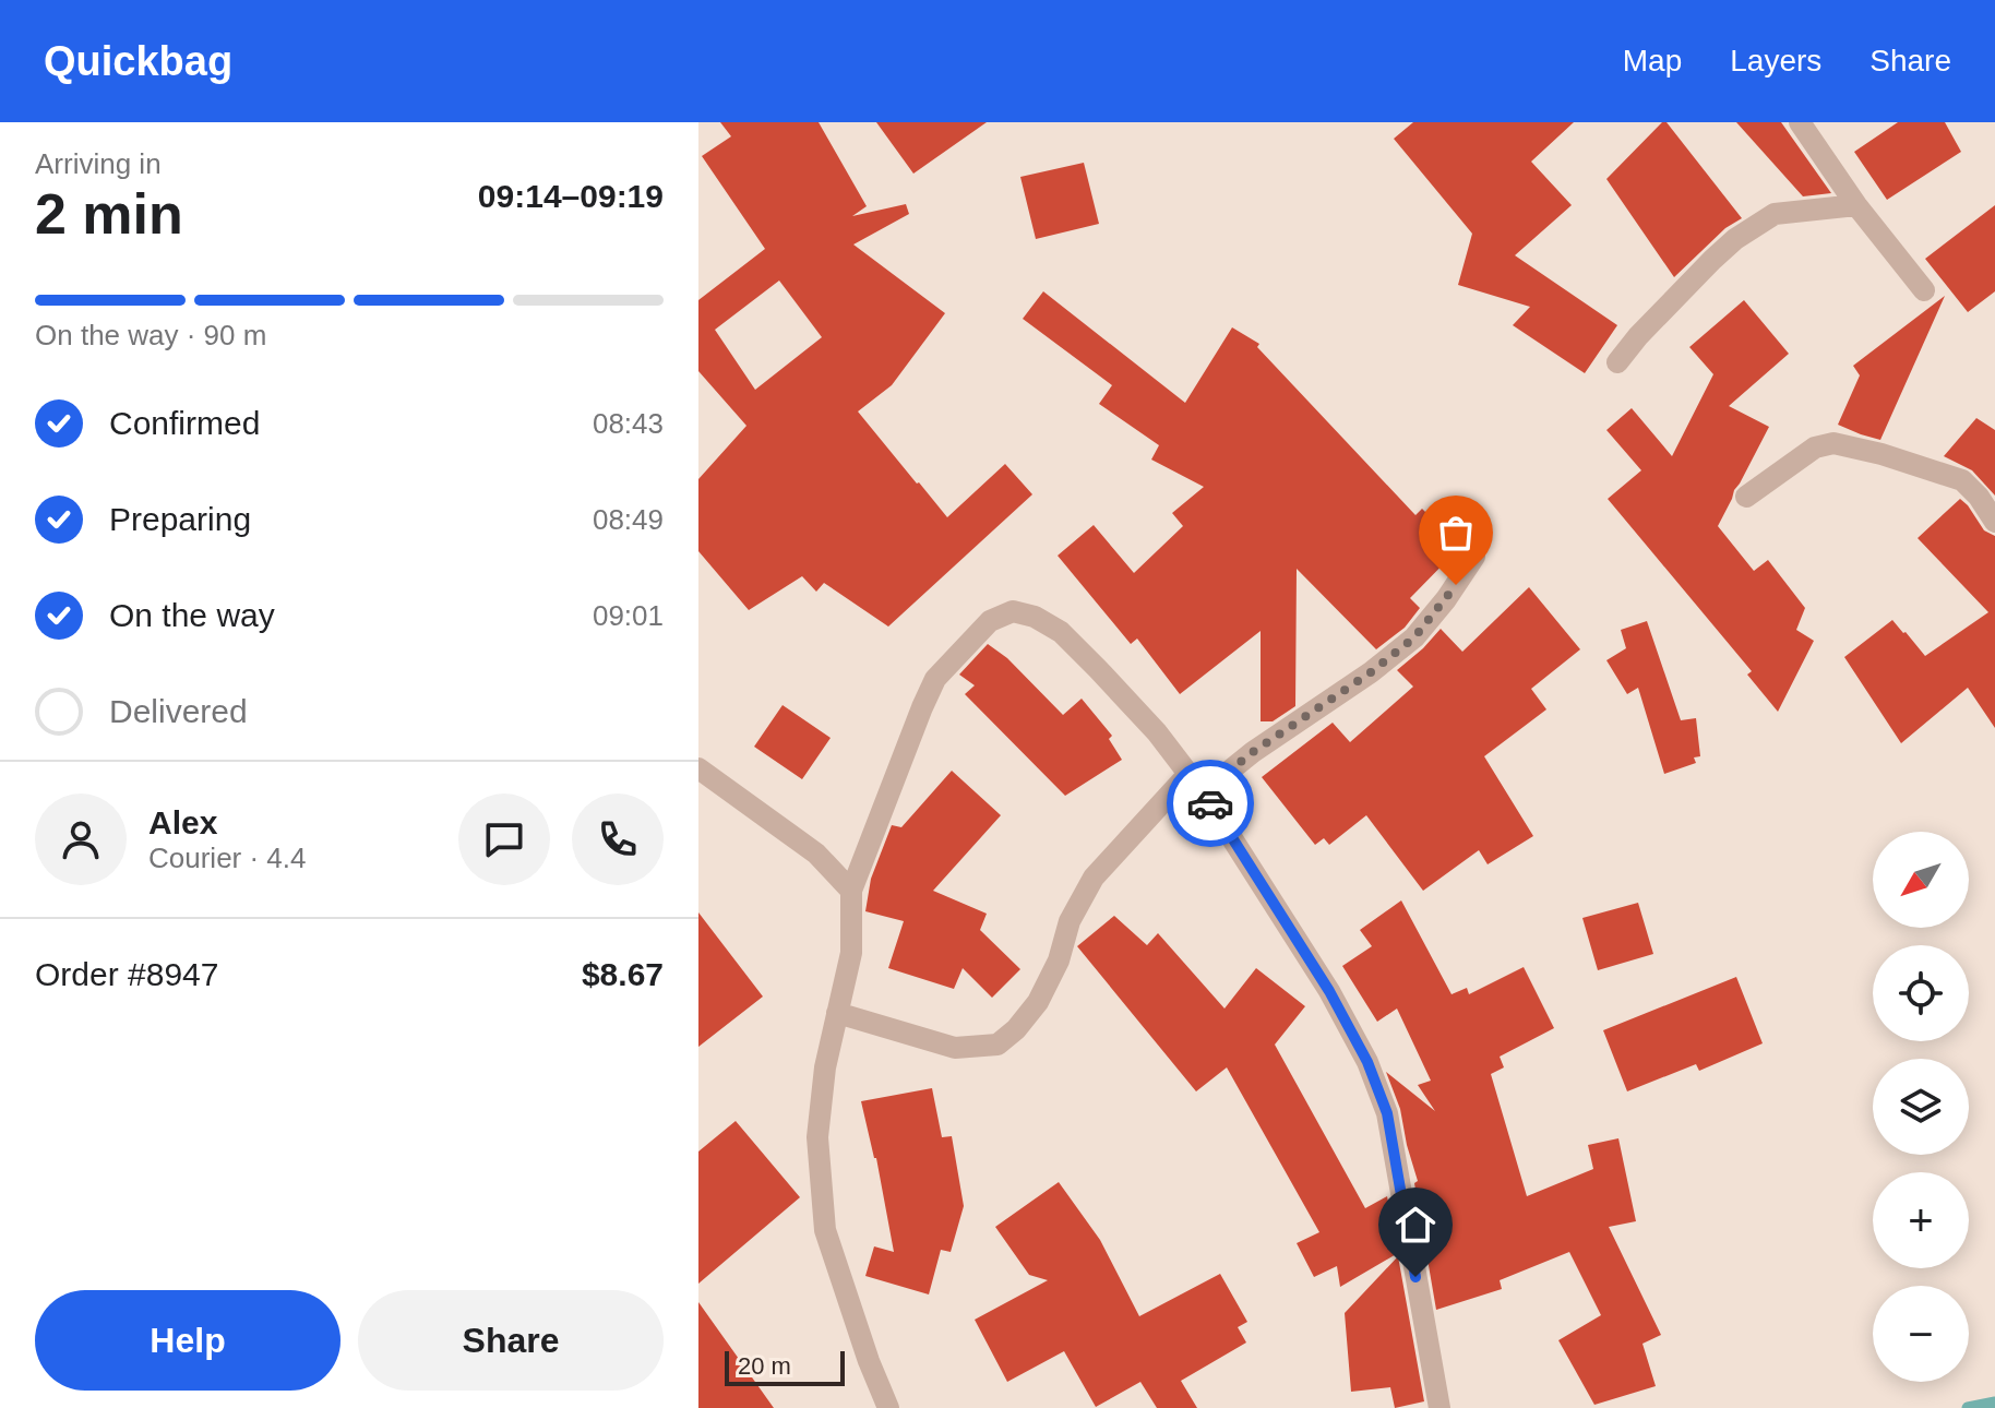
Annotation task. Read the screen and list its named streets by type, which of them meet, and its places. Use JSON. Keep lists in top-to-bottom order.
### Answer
{
  "scale_bar": "20 m",
  "north": "bottom left",
  "page": {
    "header": "Quickbag",
    "nav": ["Map", "Layers", "Share"],
    "heading": ["2 min", "Arriving in", "09:14–09:19"],
    "panel": [
      "Alex",
      "Courier · 4.4",
      "Order #8947",
      "$8.67"
    ],
    "bar": "On the way · 90 m",
    "list": [
      ["Confirmed", "08:43"],
      ["Preparing", "08:49"],
      ["On the way", "09:01"],
      "Delivered"
    ],
    "map_buttons": ["+", "−"],
    "buttons": ["Help", "Share"],
    "scale": "20 m"
  }
}
